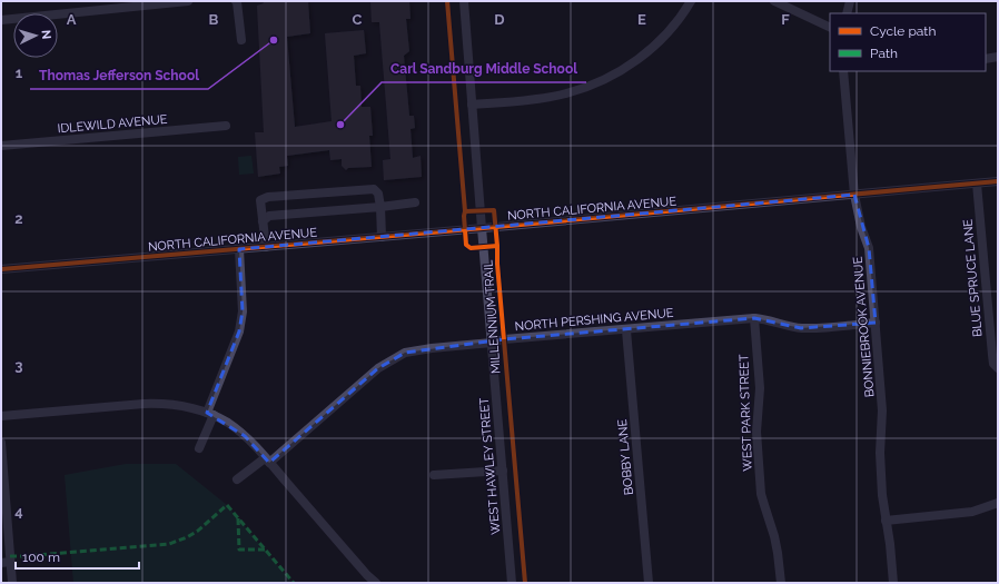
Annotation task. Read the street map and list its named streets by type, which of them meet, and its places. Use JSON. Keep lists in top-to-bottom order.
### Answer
{
  "streets": {
    "street": [
      "IDLEWILD AVENUE",
      "NORTH CALIFORNIA AVENUE",
      "BLUE SPRUCE LANE",
      "NORTH PERSHING AVENUE",
      "BONNIEBROOK AVENUE",
      "WEST PARK STREET",
      "BOBBY LANE",
      "WEST HAWLEY STREET"
    ],
    "cycle path": ["MILLENNIUM TRAIL"]
  },
  "crossings": [
    ["NORTH CALIFORNIA AVENUE", "BLUE SPRUCE LANE"],
    ["NORTH CALIFORNIA AVENUE", "BONNIEBROOK AVENUE"],
    ["NORTH CALIFORNIA AVENUE", "WEST HAWLEY STREET"],
    ["NORTH PERSHING AVENUE", "BONNIEBROOK AVENUE"],
    ["NORTH PERSHING AVENUE", "WEST PARK STREET"],
    ["NORTH PERSHING AVENUE", "BOBBY LANE"],
    ["NORTH PERSHING AVENUE", "WEST HAWLEY STREET"]
  ],
  "places": ["Thomas Jefferson School", "Carl Sandburg Middle School"],
  "legend": ["Cycle path", "Path"],
  "scale_bar": "100 m",
  "north": "right",
  "grid": {
    "columns": [
      "A",
      "B",
      "C",
      "D",
      "E",
      "F"
    ],
    "rows": [
      "1",
      "2",
      "3",
      "4"
    ]
  }
}
